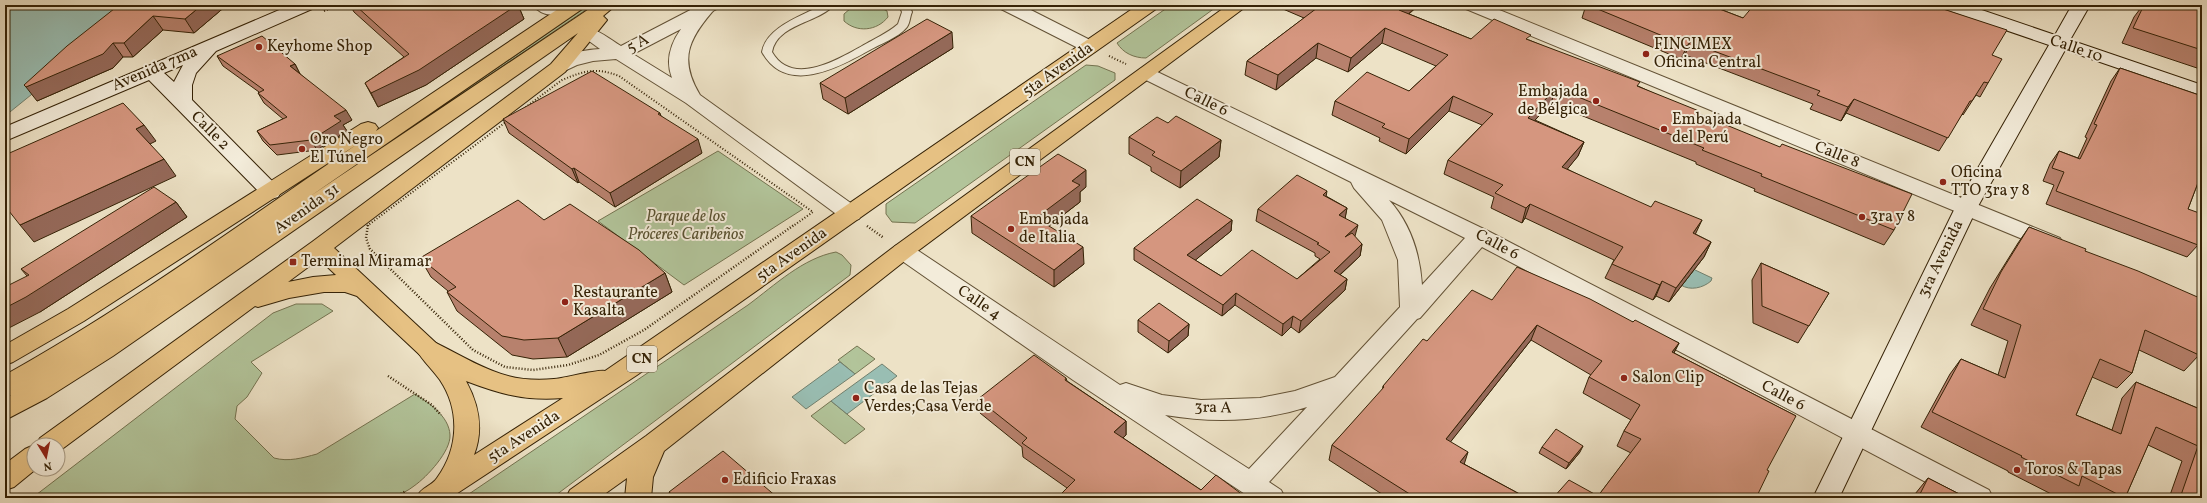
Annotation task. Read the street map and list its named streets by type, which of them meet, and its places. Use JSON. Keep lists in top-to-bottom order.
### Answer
{
  "streets": {
    "main road": ["5ta Avenida", "CN", "Avenida 31"],
    "street": [
      "5 A",
      "Calle 10",
      "Avenida 7ma",
      "Calle 6",
      "Calle 2",
      "Calle 8",
      "3ra Avenida",
      "Calle 4",
      "3ra A"
    ]
  },
  "crossings": [
    ["Calle 10", "3ra Avenida"],
    ["Avenida 7ma", "Calle 2"],
    ["Calle 6", "CN"],
    ["Calle 6", "3ra Avenida"],
    ["Calle 6", "3ra A"],
    ["Calle 8", "3ra Avenida"],
    ["CN", "Calle 4"],
    ["Calle 4", "3ra A"]
  ],
  "parks": ["Parque de los Próceres Caribeños"],
  "places": {
    "other": [
      "Keyhome Shop",
      "FINCIMEX Oficina Central",
      "Embajada de Bélgica",
      "Embajada del Perú",
      "Oro Negro El Túnel",
      "Oficina TTO 3ra y 8",
      "3ra y 8",
      "Embajada de Italia",
      "Restaurante Kasalta",
      "Salon Clip",
      "Casa de las Tejas Verdes;Casa Verde",
      "Toros & Tapas",
      "Edificio Fraxas"
    ],
    "transit": ["Terminal Miramar"]
  },
  "north": "bottom"
}
